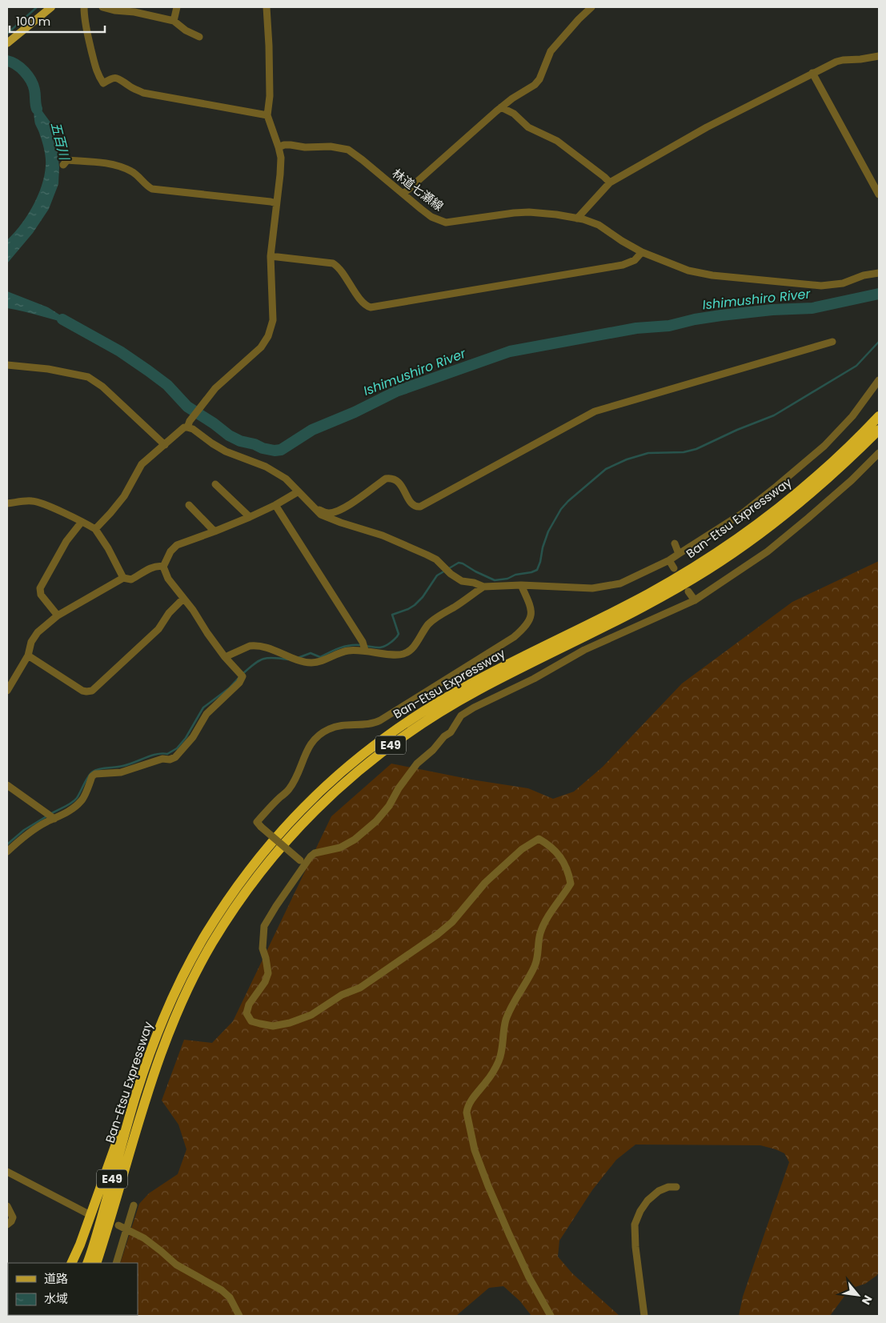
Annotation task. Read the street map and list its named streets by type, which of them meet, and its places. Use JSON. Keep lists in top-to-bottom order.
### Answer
{
  "streets": {
    "highway": ["Ban-Etsu Expressway", "E49"],
    "street": ["林道七瀬線"]
  },
  "water": ["五百川", "Ishimushiro River"],
  "legend": ["道路", "水域"],
  "scale_bar": "100 m",
  "north": "bottom right"
}
